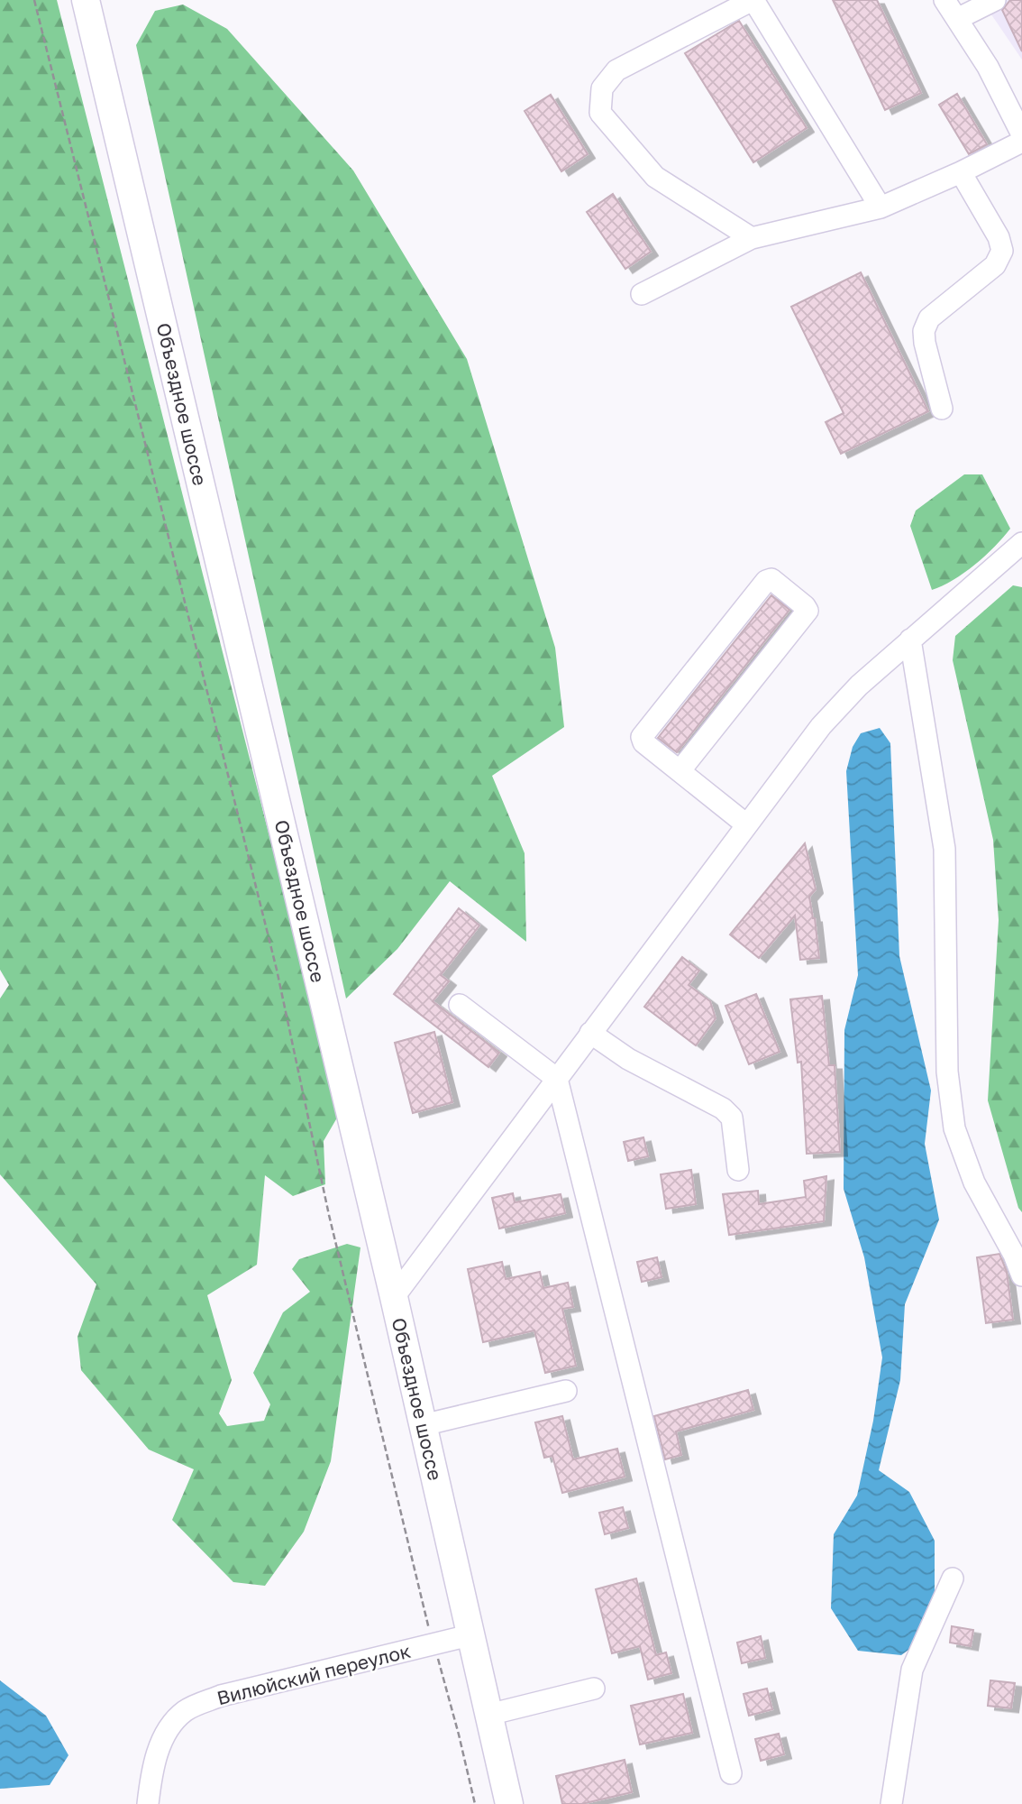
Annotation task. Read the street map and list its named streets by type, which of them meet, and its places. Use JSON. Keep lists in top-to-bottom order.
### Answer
{
  "streets": {
    "main road": ["Объездное шоссе"],
    "street": ["Вилюйский переулок"]
  },
  "crossings": [
    ["Объездное шоссе", "Вилюйский переулок"]
  ]
}
